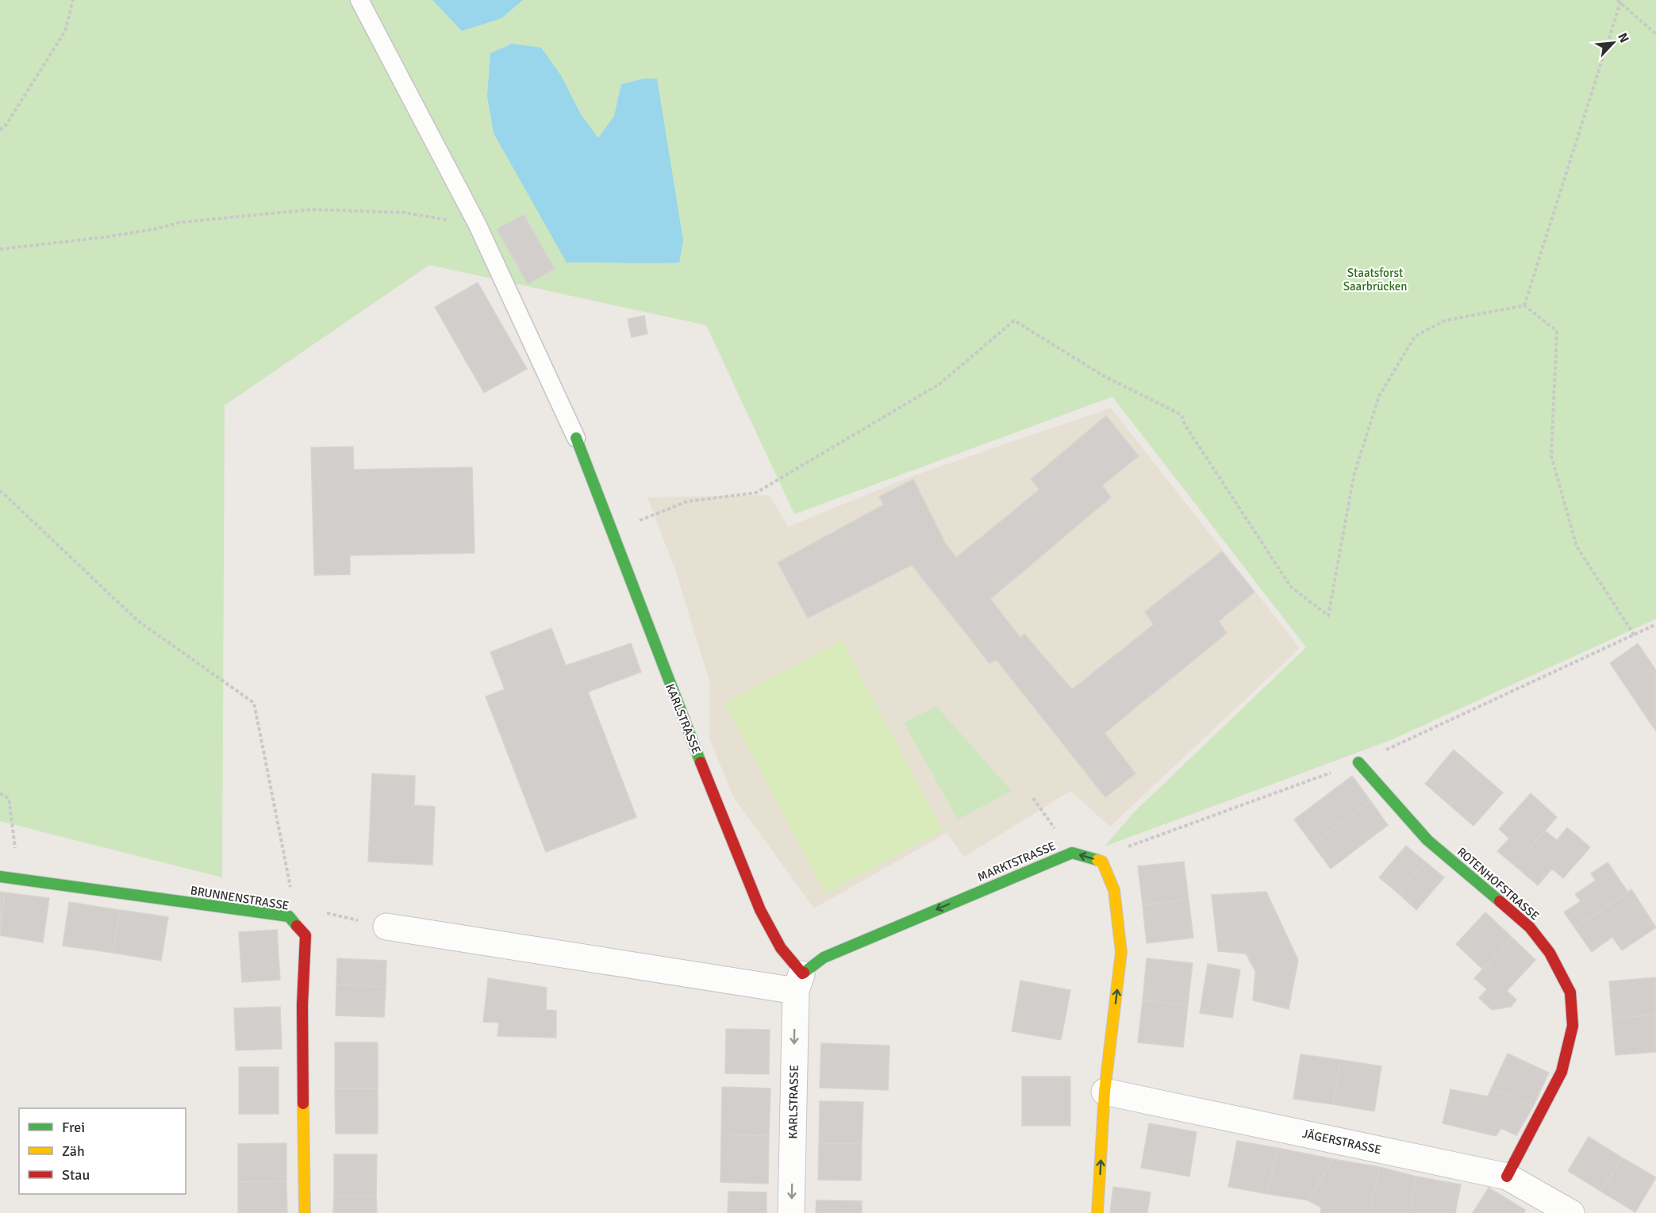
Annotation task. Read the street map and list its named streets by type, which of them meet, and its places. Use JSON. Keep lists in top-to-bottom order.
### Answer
{
  "streets": {
    "street": [
      "KARLSTRASSE",
      "MARKTSTRASSE",
      "ROTENHOFSTRASSE",
      "BRUNNENSTRASSE",
      "JÄGERSTRASSE"
    ]
  },
  "crossings": [
    ["KARLSTRASSE", "MARKTSTRASSE"],
    ["MARKTSTRASSE", "JÄGERSTRASSE"],
    ["ROTENHOFSTRASSE", "JÄGERSTRASSE"]
  ],
  "parks": ["Staatsforst Saarbrücken"],
  "legend": ["Frei", "Zäh", "Stau"],
  "north": "top right"
}
